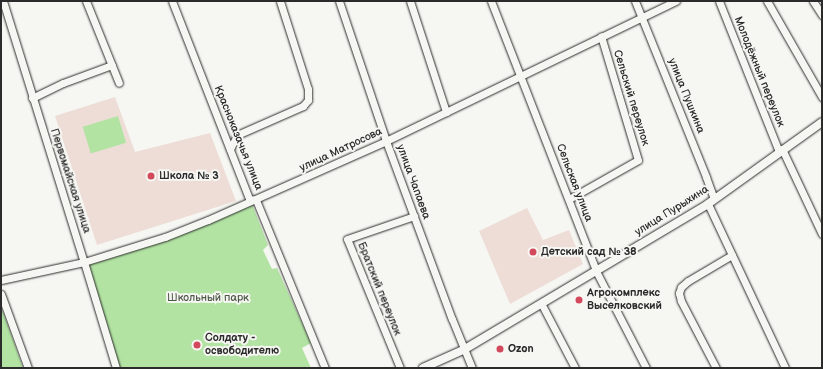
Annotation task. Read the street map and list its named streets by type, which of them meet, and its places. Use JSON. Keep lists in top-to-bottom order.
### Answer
{
  "streets": {
    "street": [
      "Молодёжный переулок",
      "улица Пушкина",
      "Сельский переулок",
      "Красноказачья улица",
      "улица Матросова",
      "Первомайская улица",
      "улица Чапаева",
      "Сельская улица",
      "улица Пурыхина",
      "Братский переулок"
    ]
  },
  "crossings": [
    ["Молодёжный переулок", "улица Пурыхина"],
    ["улица Пушкина", "улица Матросова"],
    ["улица Пушкина", "улица Пурыхина"],
    ["Сельский переулок", "улица Матросова"],
    ["Сельский переулок", "Сельская улица"],
    ["Красноказачья улица", "улица Матросова"],
    ["улица Матросова", "Первомайская улица"],
    ["улица Матросова", "улица Чапаева"],
    ["улица Матросова", "Сельская улица"],
    ["улица Чапаева", "улица Пурыхина"],
    ["улица Чапаева", "Братский переулок"],
    ["Сельская улица", "улица Пурыхина"]
  ],
  "parks": ["Школьный парк"],
  "places": [
    "Школа № 3",
    "Детский сад № 38",
    "Агрокомплекс Выселковский",
    "Солдату - освободителю",
    "Ozon"
  ]
}
